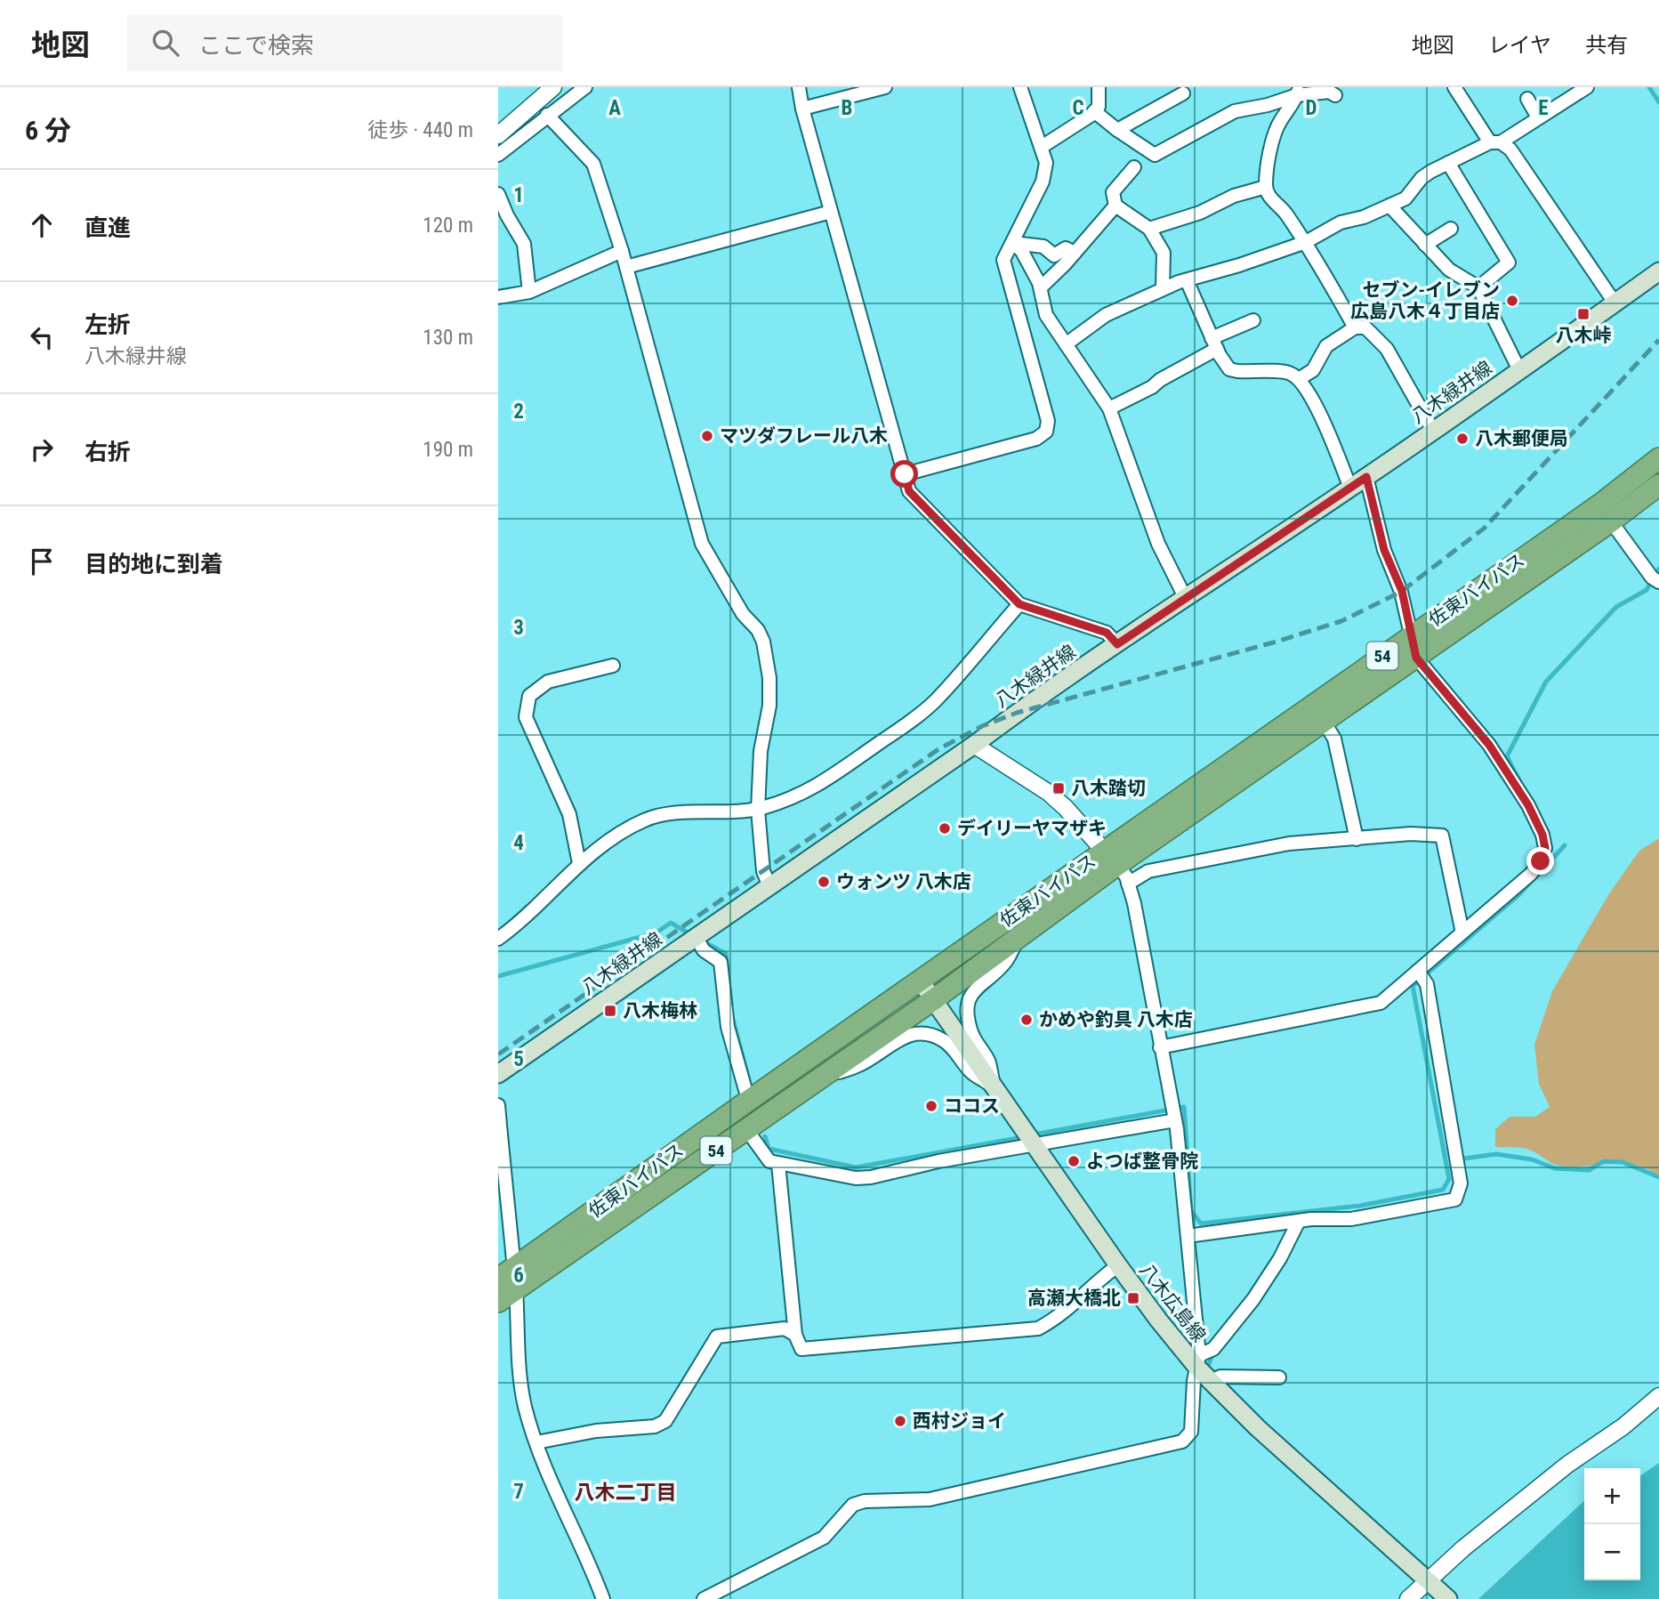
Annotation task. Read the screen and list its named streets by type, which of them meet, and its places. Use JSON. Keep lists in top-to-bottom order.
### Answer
{
  "streets": {
    "highway": ["佐東バイパス", "54"],
    "main road": ["八木緑井線", "八木広島線"]
  },
  "crossings": [
    ["佐東バイパス", "八木広島線"]
  ],
  "districts": ["八木二丁目"],
  "places": {
    "other": [
      "セブン‐イレブン 広島八木４丁目店",
      "マツダフレール八木",
      "八木郵便局",
      "デイリーヤマザキ",
      "ウォンツ 八木店",
      "かめや釣具 八木店",
      "ココス",
      "よつば整骨院",
      "西村ジョイ"
    ],
    "transit": [
      "八木峠",
      "八木踏切",
      "八木梅林",
      "高瀬大橋北"
    ]
  },
  "page": {
    "header": "地図",
    "search": "ここで検索",
    "nav": ["地図", "レイヤ", "共有"],
    "heading": ["6 分", "徒歩 · 440 m"],
    "list": [
      ["直進", "120 m"],
      ["左折", "八木緑井線", "130 m"],
      ["右折", "190 m"],
      "目的地に到着"
    ],
    "map_buttons": ["+", "−"]
  },
  "grid": {
    "columns": [
      "A",
      "B",
      "C",
      "D",
      "E"
    ],
    "rows": [
      "1",
      "2",
      "3",
      "4",
      "5",
      "6",
      "7"
    ]
  }
}
